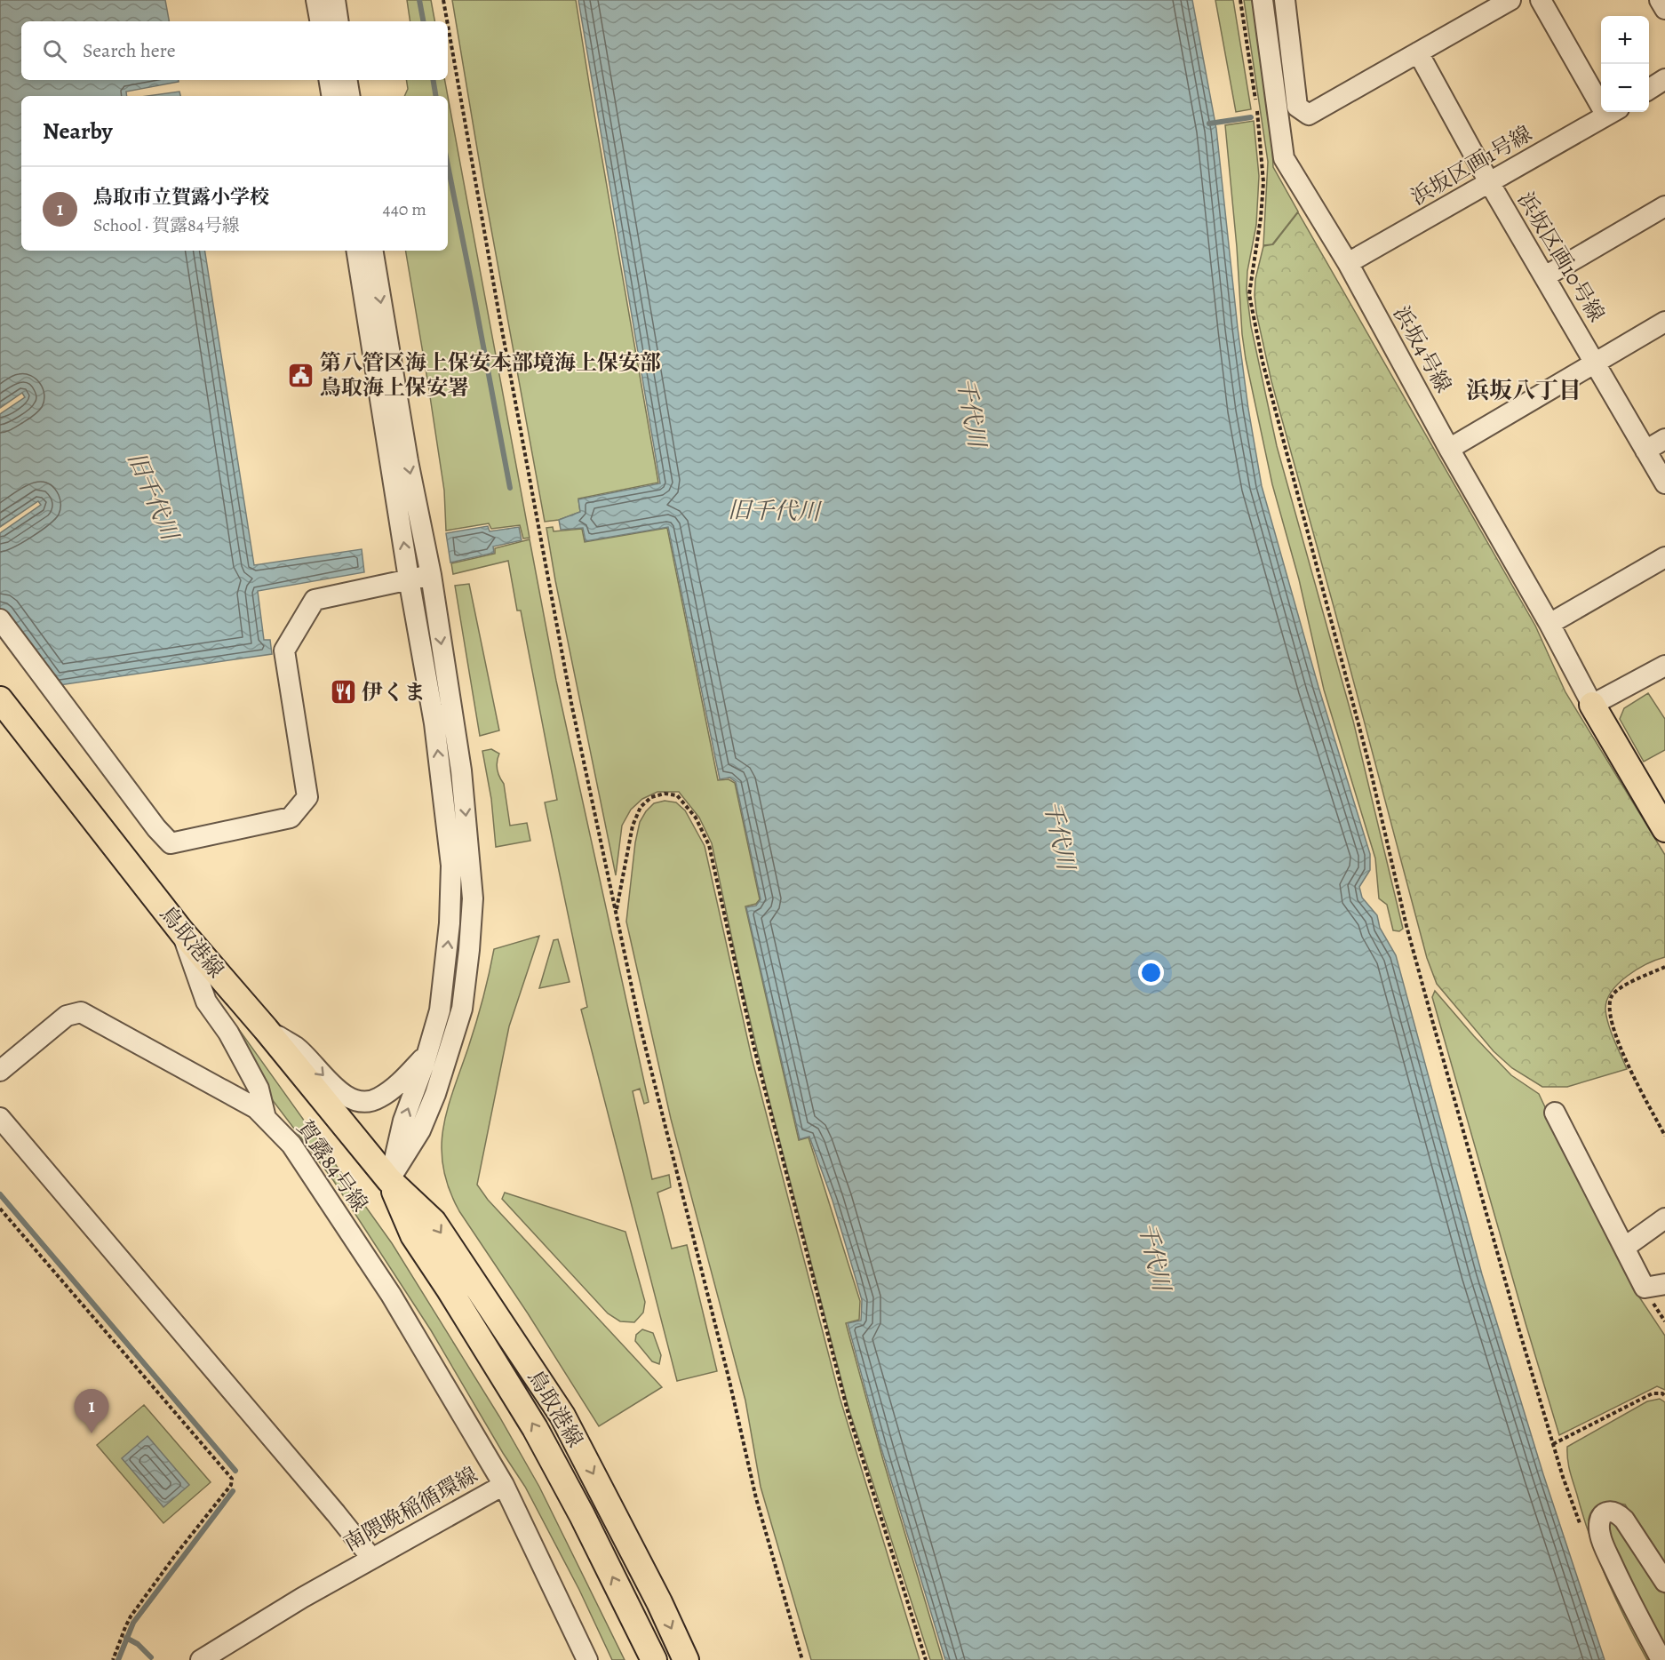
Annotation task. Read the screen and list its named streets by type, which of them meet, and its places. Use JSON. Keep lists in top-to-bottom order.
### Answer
{
  "streets": {
    "main road": ["鳥取港線"],
    "street": [
      "浜坂区画1号線",
      "浜坂区画10号線",
      "浜坂4号線",
      "賀露84号線",
      "南隈晩稲循環線"
    ]
  },
  "crossings": [
    ["浜坂区画1号線", "浜坂区画10号線"],
    ["浜坂区画1号線", "浜坂4号線"],
    ["賀露84号線", "南隈晩稲循環線"]
  ],
  "districts": ["浜坂八丁目"],
  "water": ["千代川", "旧千代川"],
  "places": {
    "public building": ["第八管区海上保安本部境海上保安部 鳥取海上保安署"],
    "restaurant": ["伊くま"]
  },
  "page": {
    "map_buttons": ["+", "−"],
    "search": "Search here",
    "heading": "Nearby",
    "list": [
      {
        "mark": "1",
        "name": "鳥取市立賀露小学校",
        "note": "School · 賀露84号線",
        "value": "440 m"
      }
    ],
    "pins": "1"
  }
}
